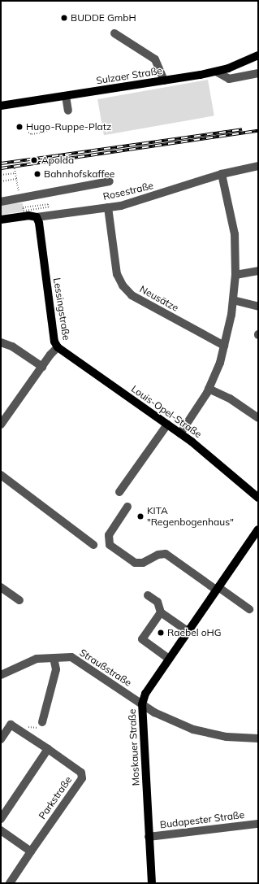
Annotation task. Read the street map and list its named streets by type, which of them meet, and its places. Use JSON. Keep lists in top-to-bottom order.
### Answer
{
  "streets": {
    "main road": [
      "Sulzaer Straße",
      "Rosestraße",
      "Lessingstraße",
      "Louis-Opel-Straße",
      "Moskauer Straße"
    ],
    "street": [
      "Neusätze",
      "Straußstraße",
      "Parkstraße",
      "Budapester Straße"
    ]
  },
  "crossings": [
    ["Rosestraße", "Neusätze"],
    ["Rosestraße", "Lessingstraße"],
    ["Lessingstraße", "Louis-Opel-Straße"],
    ["Straußstraße", "Moskauer Straße"],
    ["Moskauer Straße", "Budapester Straße"]
  ],
  "places": [
    "BUDDE GmbH",
    "Hugo-Ruppe-Platz",
    "Apolda",
    "Bahnhofskaffee",
    "KITA \"Regenbogenhaus\"",
    "Raebel oHG"
  ]
}
